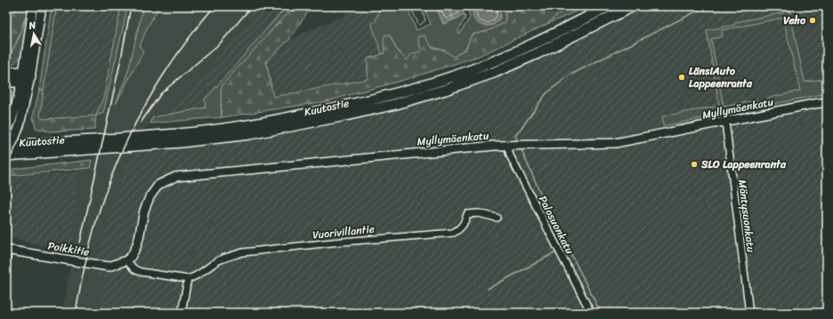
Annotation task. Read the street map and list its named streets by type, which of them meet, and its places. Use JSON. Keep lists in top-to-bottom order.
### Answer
{
  "streets": {
    "highway": ["Kuutostie"],
    "main road": ["Myllymäenkatu", "Poikkitie"],
    "street": ["Mäntysuonkatu", "Palosuonkatu", "Vuorivillantie"]
  },
  "crossings": [
    ["Myllymäenkatu", "Mäntysuonkatu"],
    ["Myllymäenkatu", "Palosuonkatu"],
    ["Myllymäenkatu", "Poikkitie"]
  ],
  "places": ["Veho", "LänsiAuto Lappeenranta", "SLO Lappeenranta"],
  "north": "top"
}
